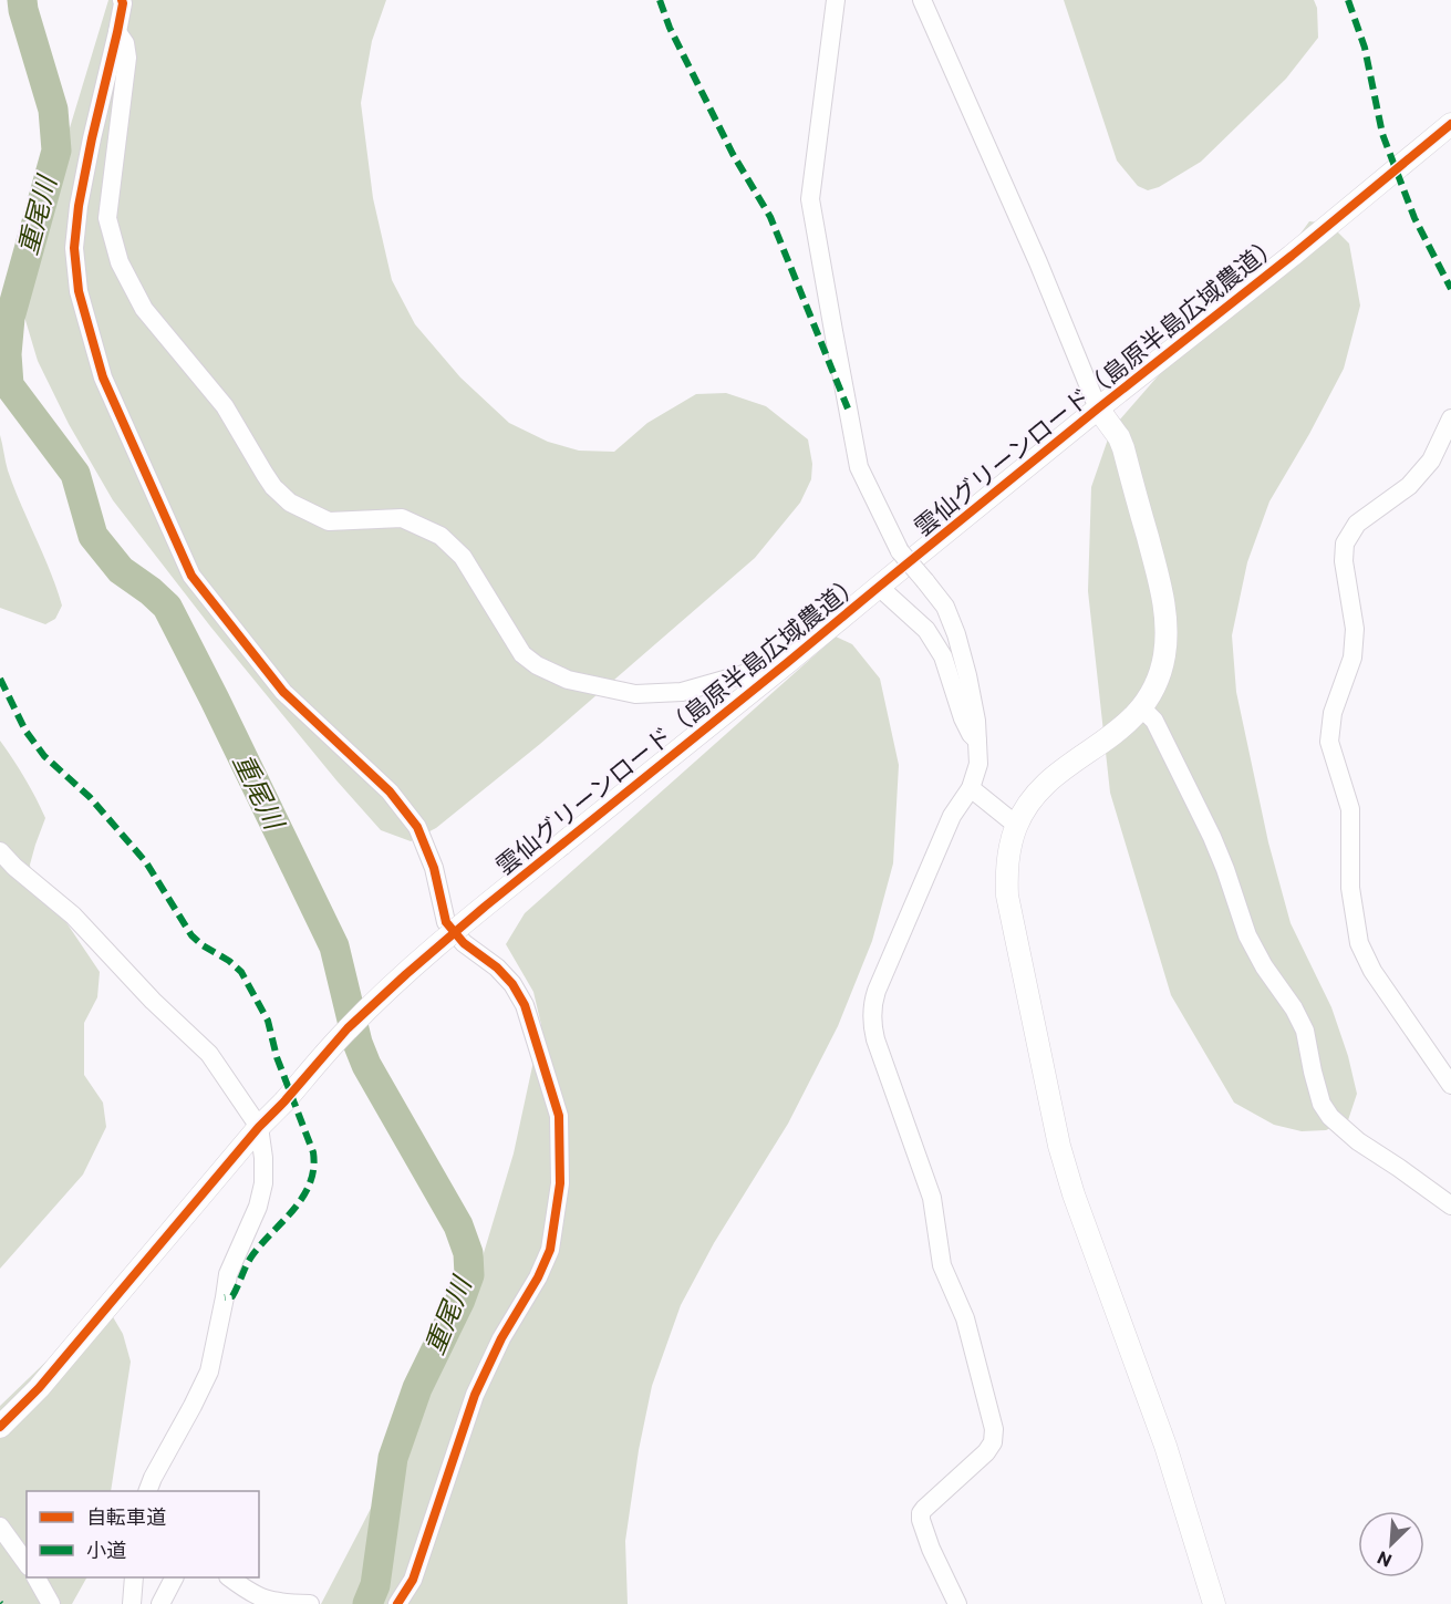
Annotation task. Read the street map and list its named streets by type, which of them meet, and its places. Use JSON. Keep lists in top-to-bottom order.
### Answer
{
  "streets": {
    "street": ["雲仙グリーンロード（島原半島広域農道）"]
  },
  "water": ["重尾川"],
  "legend": ["自転車道", "小道"],
  "north": "bottom left"
}
